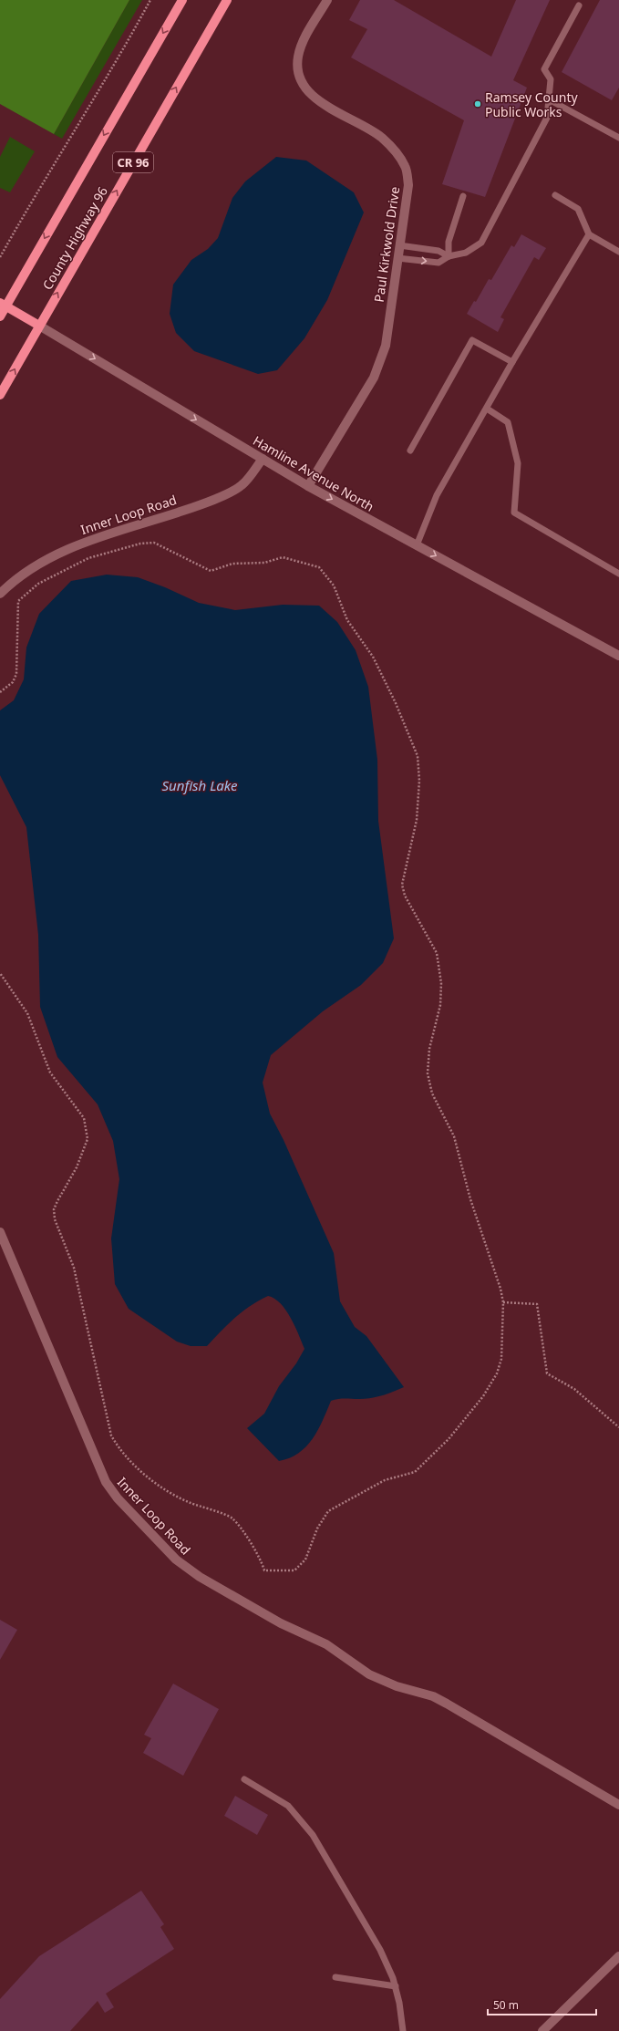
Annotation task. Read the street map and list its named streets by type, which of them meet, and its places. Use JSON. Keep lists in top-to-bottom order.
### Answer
{
  "streets": {
    "main road": ["CR 96", "County Highway 96", "Hamline Avenue North"],
    "street": ["Paul Kirkwold Drive", "Inner Loop Road"]
  },
  "crossings": [
    ["County Highway 96", "Hamline Avenue North"],
    ["Paul Kirkwold Drive", "Hamline Avenue North"],
    ["Hamline Avenue North", "Inner Loop Road"]
  ],
  "one_way": ["Hamline Avenue North"],
  "water": ["Sunfish Lake"],
  "places": ["Ramsey County Public Works"],
  "scale_bar": "50 m"
}
